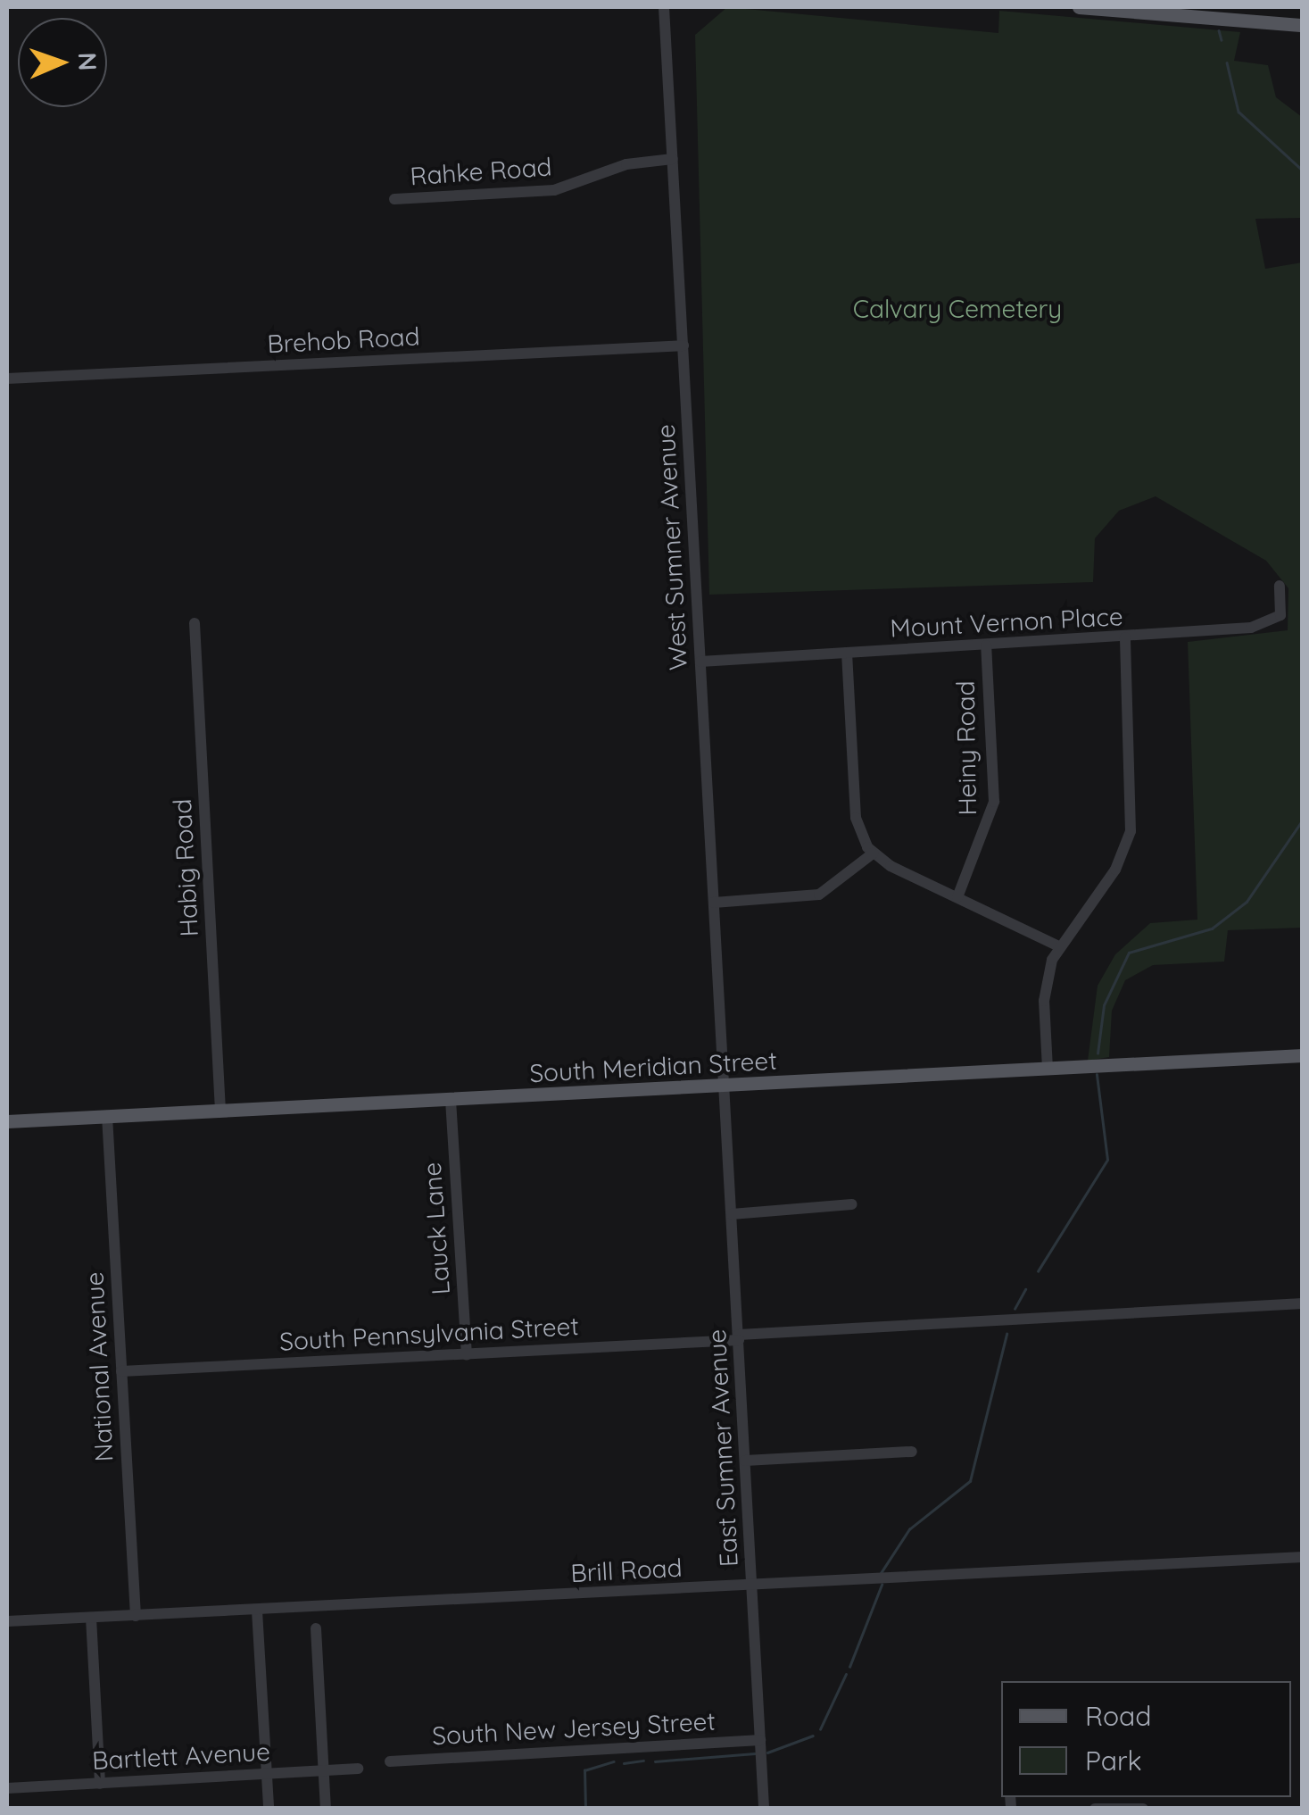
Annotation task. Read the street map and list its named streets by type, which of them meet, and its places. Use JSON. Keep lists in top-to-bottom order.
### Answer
{
  "streets": {
    "main road": ["South Meridian Street"],
    "street": [
      "Rahke Road",
      "Brehob Road",
      "West Sumner Avenue",
      "Mount Vernon Place",
      "Heiny Road",
      "Habig Road",
      "Lauck Lane",
      "South Pennsylvania Street",
      "National Avenue",
      "East Sumner Avenue",
      "Brill Road",
      "South New Jersey Street",
      "Bartlett Avenue"
    ]
  },
  "crossings": [
    ["Rahke Road", "West Sumner Avenue"],
    ["Brehob Road", "West Sumner Avenue"],
    ["West Sumner Avenue", "Mount Vernon Place"],
    ["West Sumner Avenue", "South Meridian Street"],
    ["West Sumner Avenue", "East Sumner Avenue"],
    ["Mount Vernon Place", "Heiny Road"],
    ["Habig Road", "South Meridian Street"],
    ["South Meridian Street", "Lauck Lane"],
    ["South Meridian Street", "National Avenue"],
    ["South Meridian Street", "East Sumner Avenue"],
    ["Lauck Lane", "South Pennsylvania Street"],
    ["South Pennsylvania Street", "National Avenue"],
    ["South Pennsylvania Street", "East Sumner Avenue"],
    ["National Avenue", "Brill Road"],
    ["East Sumner Avenue", "Brill Road"],
    ["East Sumner Avenue", "South New Jersey Street"]
  ],
  "parks": ["Calvary Cemetery"],
  "legend": ["Road", "Park"],
  "north": "right"
}
